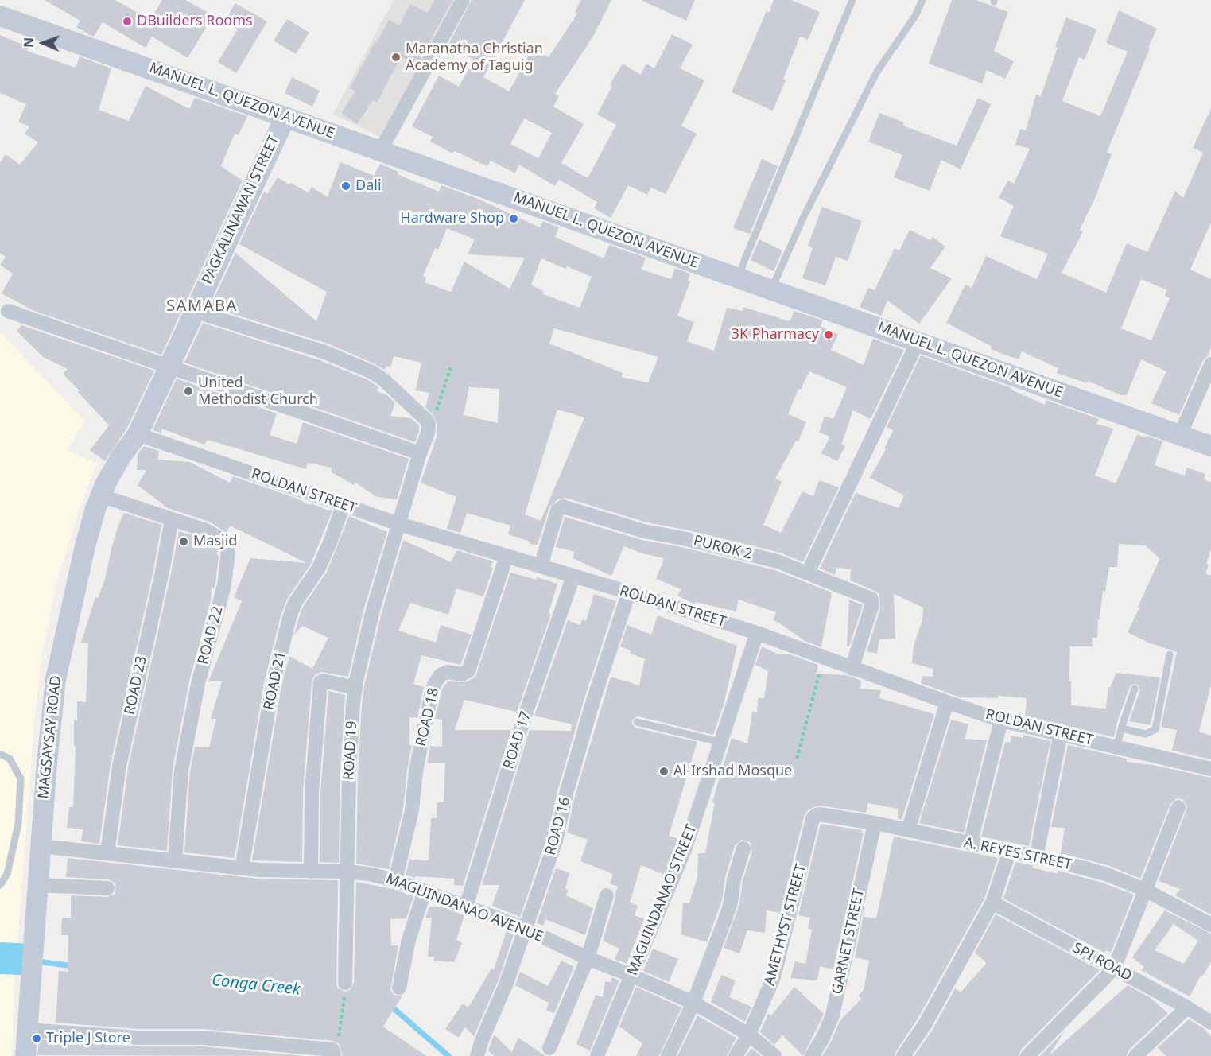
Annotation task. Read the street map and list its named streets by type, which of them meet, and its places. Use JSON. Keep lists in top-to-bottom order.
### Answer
{
  "streets": {
    "main road": ["MANUEL L. QUEZON AVENUE", "PAGKALINAWAN STREET", "MAGSAYSAY ROAD"],
    "street": [
      "ROLDAN STREET",
      "PUROK 2",
      "ROAD 22",
      "ROAD 21",
      "ROAD 23",
      "ROAD 18",
      "ROAD 17",
      "ROAD 19",
      "ROAD 16",
      "A. REYES STREET",
      "MAGUINDANAO STREET",
      "MAGUINDANAO AVENUE",
      "AMETHYST STREET",
      "GARNET STREET",
      "SPI ROAD"
    ]
  },
  "crossings": [
    ["MANUEL L. QUEZON AVENUE", "PAGKALINAWAN STREET"],
    ["PAGKALINAWAN STREET", "ROLDAN STREET"],
    ["PAGKALINAWAN STREET", "MAGSAYSAY ROAD"],
    ["ROLDAN STREET", "PUROK 2"],
    ["ROLDAN STREET", "ROAD 21"],
    ["ROLDAN STREET", "ROAD 18"],
    ["ROLDAN STREET", "MAGSAYSAY ROAD"],
    ["ROLDAN STREET", "ROAD 17"],
    ["ROLDAN STREET", "ROAD 19"],
    ["ROLDAN STREET", "ROAD 16"],
    ["ROLDAN STREET", "MAGUINDANAO STREET"],
    ["ROAD 22", "ROAD 23"],
    ["ROAD 22", "MAGSAYSAY ROAD"],
    ["ROAD 22", "MAGUINDANAO AVENUE"],
    ["ROAD 21", "MAGUINDANAO AVENUE"],
    ["ROAD 23", "MAGUINDANAO AVENUE"],
    ["ROAD 18", "MAGUINDANAO AVENUE"],
    ["MAGSAYSAY ROAD", "MAGUINDANAO AVENUE"],
    ["ROAD 17", "MAGUINDANAO AVENUE"],
    ["ROAD 19", "MAGUINDANAO AVENUE"],
    ["ROAD 16", "MAGUINDANAO AVENUE"],
    ["A. REYES STREET", "AMETHYST STREET"],
    ["A. REYES STREET", "GARNET STREET"],
    ["MAGUINDANAO STREET", "MAGUINDANAO AVENUE"],
    ["MAGUINDANAO AVENUE", "AMETHYST STREET"]
  ],
  "districts": ["SAMABA"],
  "water": ["Conga Creek"],
  "places": [
    "DBuilders Rooms",
    "Maranatha Christian Academy of Taguig",
    "Dali",
    "Hardware Shop",
    "3K Pharmacy",
    "United Methodist Church",
    "Masjid",
    "Al-Irshad Mosque",
    "Triple J Store"
  ],
  "north": "left"
}
